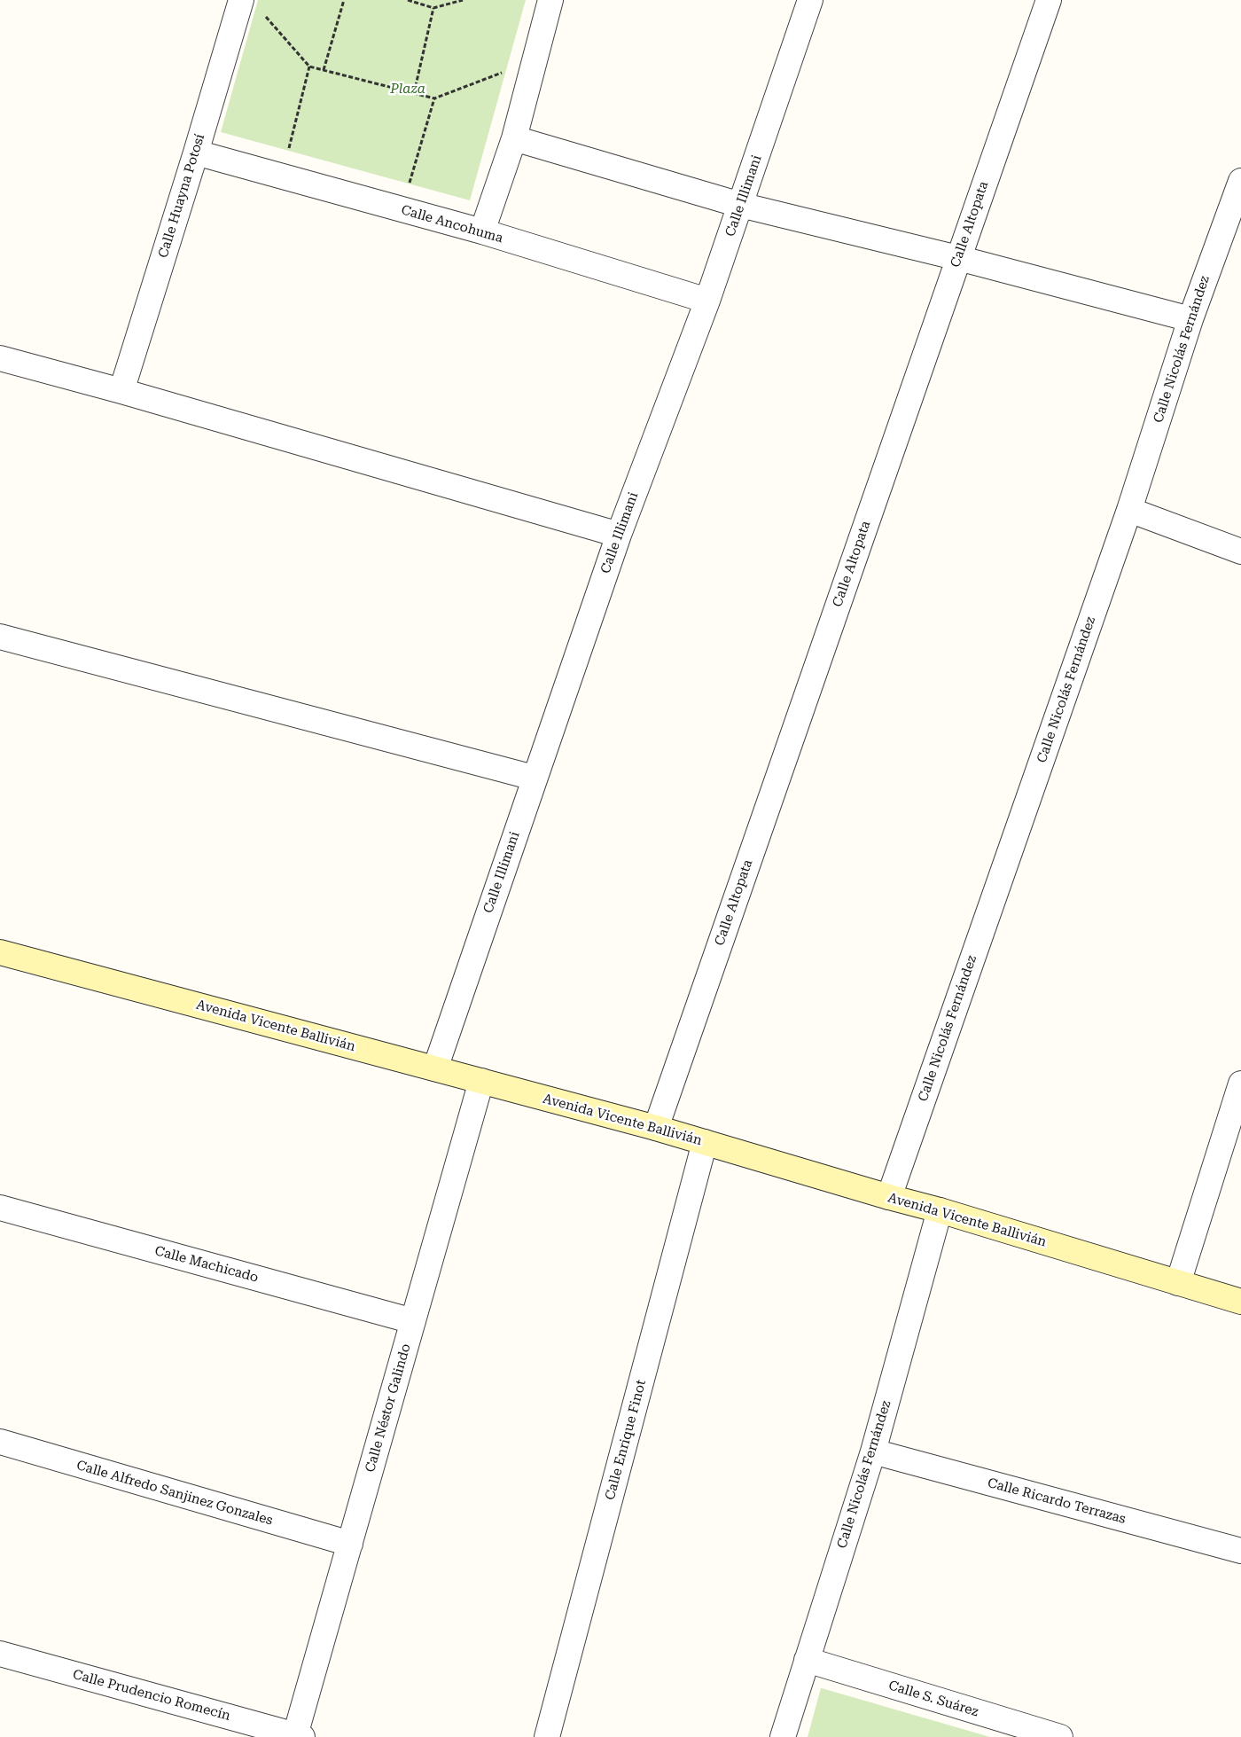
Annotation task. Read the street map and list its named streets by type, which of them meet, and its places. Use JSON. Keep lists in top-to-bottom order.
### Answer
{
  "streets": {
    "street": [
      "Calle Huayna Potosí",
      "Calle Illimani",
      "Calle Ancohuma",
      "Calle Altopata",
      "Calle Nicolás Fernández",
      "Avenida Vicente Ballivián",
      "Calle Machicado",
      "Calle Néstor Galindo",
      "Calle Enrique Finot",
      "Calle Alfredo Sanjinez Gonzales",
      "Calle Ricardo Terrazas",
      "Calle Prudencio Romecín",
      "Calle S. Suárez"
    ]
  },
  "crossings": [
    ["Calle Huayna Potosí", "Calle Ancohuma"],
    ["Calle Illimani", "Calle Ancohuma"],
    ["Calle Illimani", "Avenida Vicente Ballivián"],
    ["Calle Altopata", "Avenida Vicente Ballivián"],
    ["Calle Nicolás Fernández", "Avenida Vicente Ballivián"],
    ["Calle Nicolás Fernández", "Calle Ricardo Terrazas"],
    ["Calle Nicolás Fernández", "Calle S. Suárez"],
    ["Avenida Vicente Ballivián", "Calle Néstor Galindo"],
    ["Avenida Vicente Ballivián", "Calle Enrique Finot"],
    ["Calle Machicado", "Calle Néstor Galindo"],
    ["Calle Néstor Galindo", "Calle Alfredo Sanjinez Gonzales"],
    ["Calle Néstor Galindo", "Calle Prudencio Romecín"]
  ],
  "parks": ["Plaza"]
}
